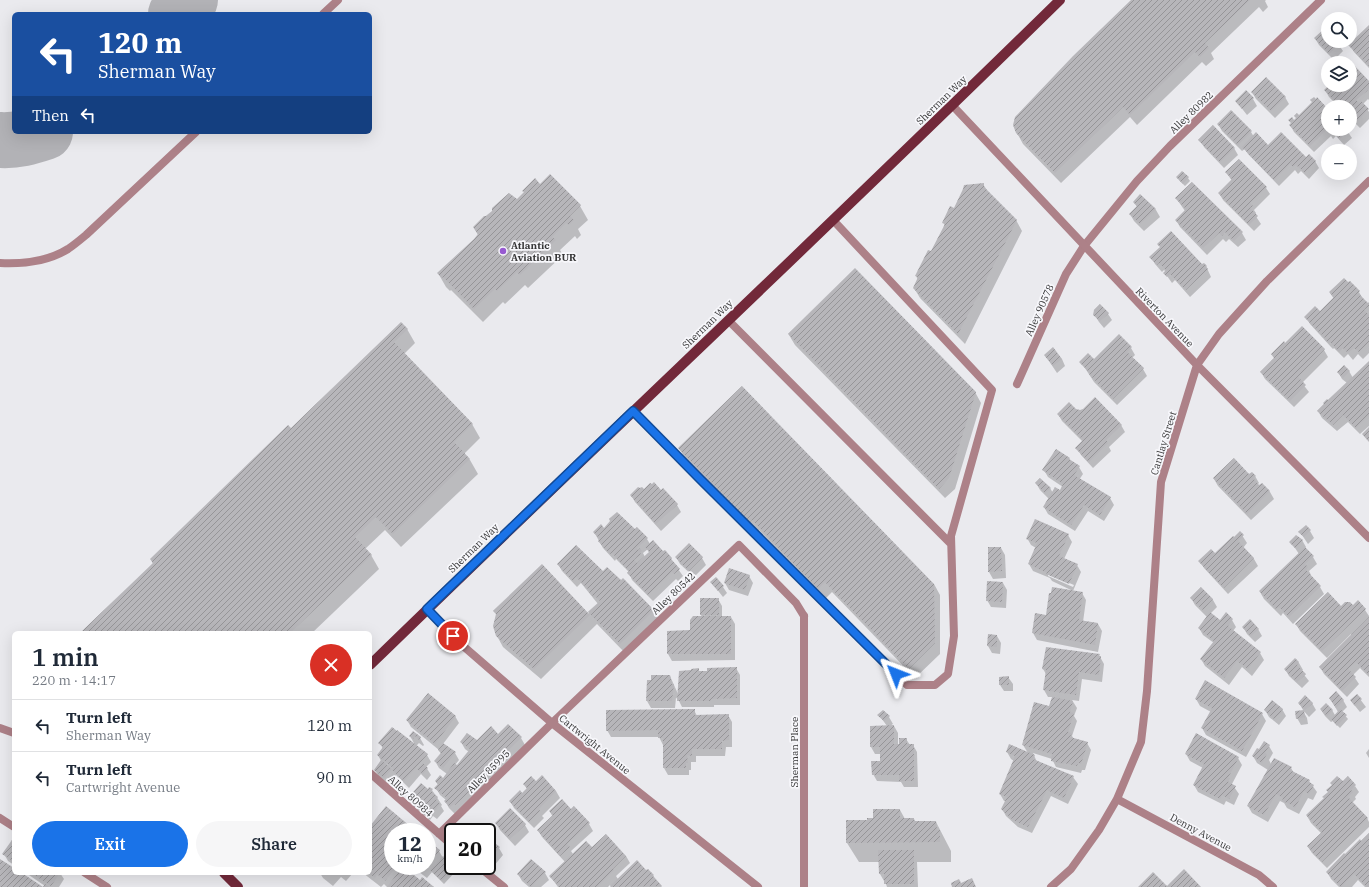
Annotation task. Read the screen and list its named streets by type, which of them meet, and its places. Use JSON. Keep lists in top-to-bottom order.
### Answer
{
  "streets": {
    "main road": ["Sherman Way"],
    "street": [
      "Alley 80982",
      "Alley 90578",
      "Riverton Avenue",
      "Cantlay Street",
      "Alley 80542",
      "Cartwright Avenue",
      "Sherman Place",
      "Alley 85995",
      "Alley 80984",
      "Denny Avenue"
    ]
  },
  "crossings": [
    ["Sherman Way", "Riverton Avenue"],
    ["Sherman Way", "Cartwright Avenue"],
    ["Alley 80982", "Alley 90578"],
    ["Alley 80982", "Riverton Avenue"],
    ["Alley 90578", "Riverton Avenue"],
    ["Riverton Avenue", "Cantlay Street"],
    ["Cantlay Street", "Denny Avenue"],
    ["Alley 80542", "Cartwright Avenue"],
    ["Alley 80542", "Sherman Place"],
    ["Alley 80542", "Alley 85995"],
    ["Cartwright Avenue", "Alley 85995"],
    ["Alley 85995", "Alley 80984"]
  ],
  "places": ["Atlantic Aviation BUR"],
  "page": {
    "map_buttons": ["+", "−"],
    "turn": ["120 m", "Sherman Way"],
    "then": "Then",
    "heading": ["1 min", "220 m · 14:17"],
    "list": [
      {
        "name": "Turn left",
        "note": "Sherman Way",
        "value": "120 m"
      },
      {
        "name": "Turn left",
        "note": "Cartwright Avenue",
        "value": "90 m"
      }
    ],
    "buttons": ["Exit", "Share"],
    "speed": "12 km/h",
    "limit": "20"
  }
}
